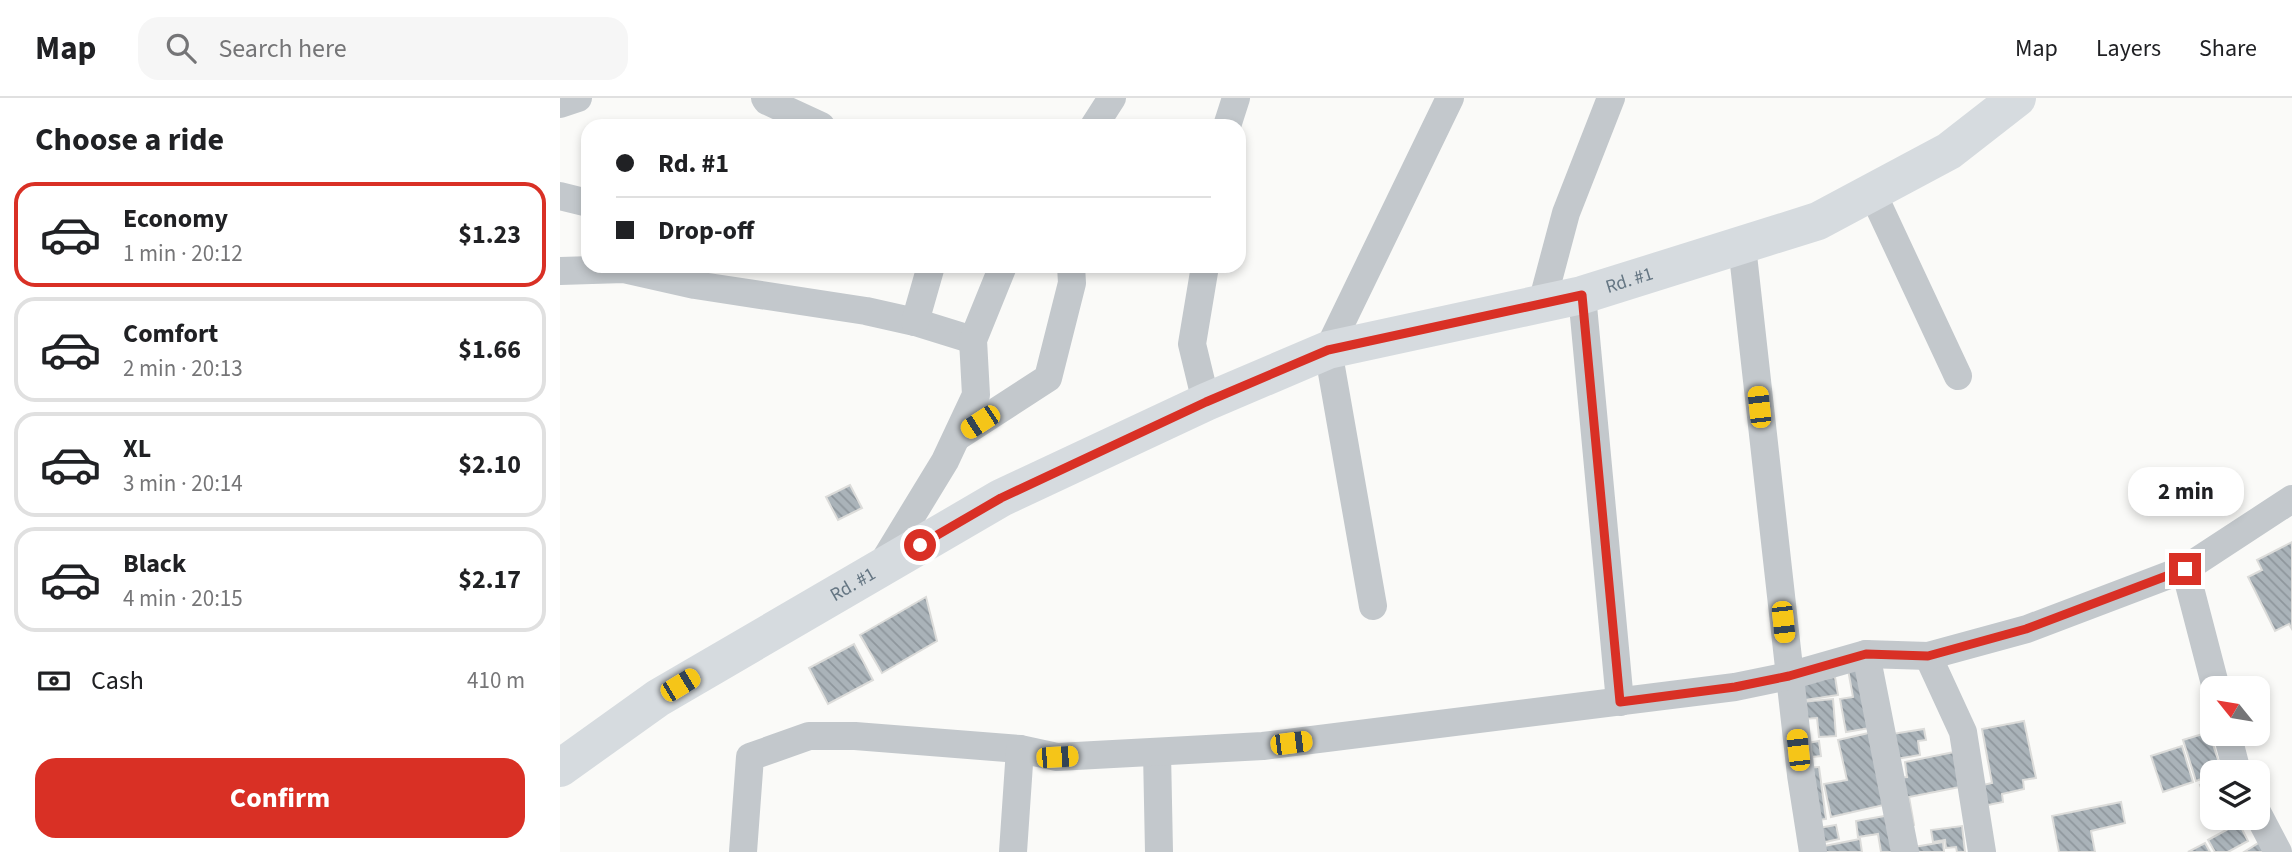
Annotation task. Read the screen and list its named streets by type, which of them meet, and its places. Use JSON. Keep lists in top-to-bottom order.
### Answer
{
  "streets": {
    "main road": ["Rd. #1"]
  },
  "north": "top left",
  "page": {
    "header": "Map",
    "search": "Search here",
    "nav": ["Map", "Layers", "Share"],
    "heading": "Choose a ride",
    "banner": ["Rd. #1", "Drop-off"],
    "list": [
      {
        "name": "Economy",
        "note": "1 min · 20:12",
        "value": "$1.23"
      },
      {
        "name": "Comfort",
        "note": "2 min · 20:13",
        "value": "$1.66"
      },
      {
        "name": "XL",
        "note": "3 min · 20:14",
        "value": "$2.10"
      },
      {
        "name": "Black",
        "note": "4 min · 20:15",
        "value": "$2.17"
      }
    ],
    "bubble": "2 min",
    "pay": ["Cash", "410 m"],
    "buttons": "Confirm"
  }
}
